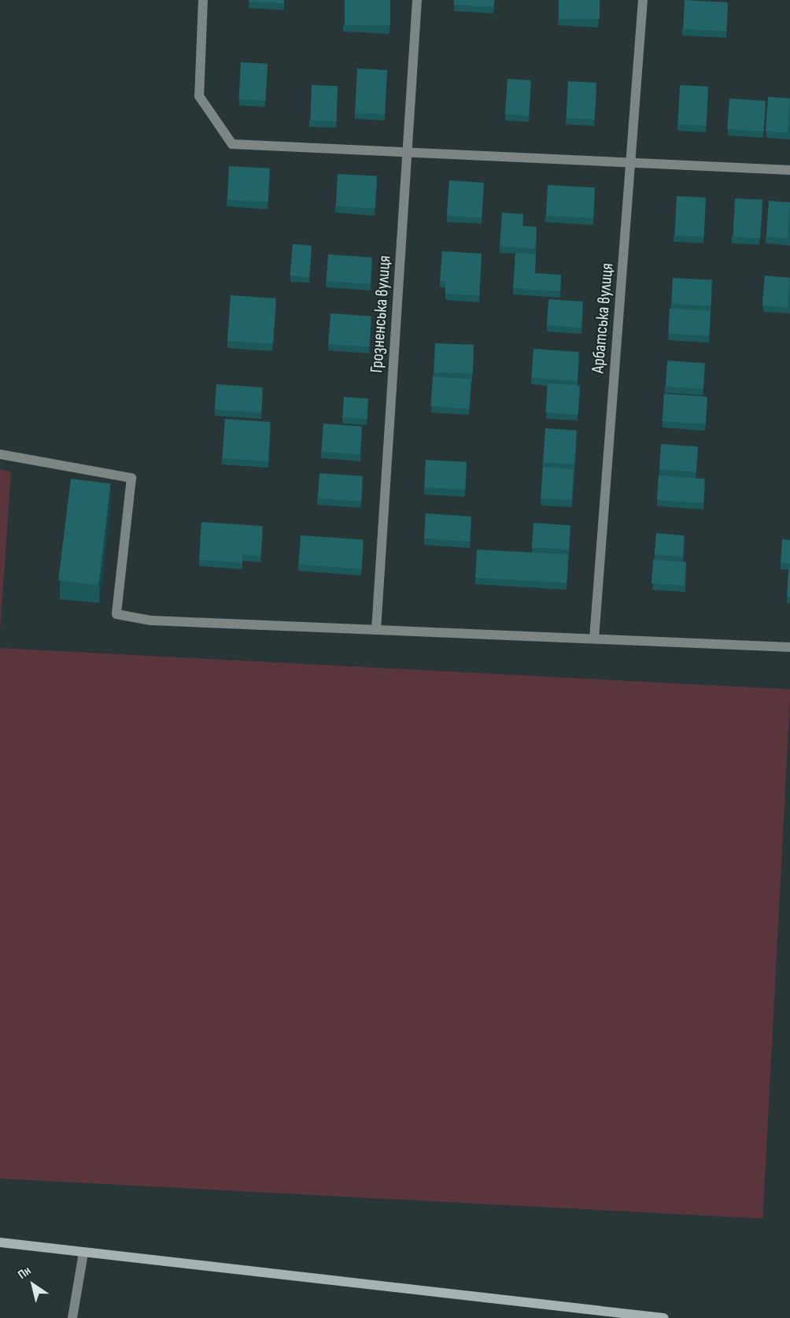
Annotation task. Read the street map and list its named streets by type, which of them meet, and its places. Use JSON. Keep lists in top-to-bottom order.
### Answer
{
  "streets": {
    "street": ["Грозненська вулиця", "Арбатська вулиця"]
  },
  "north": "top left"
}
